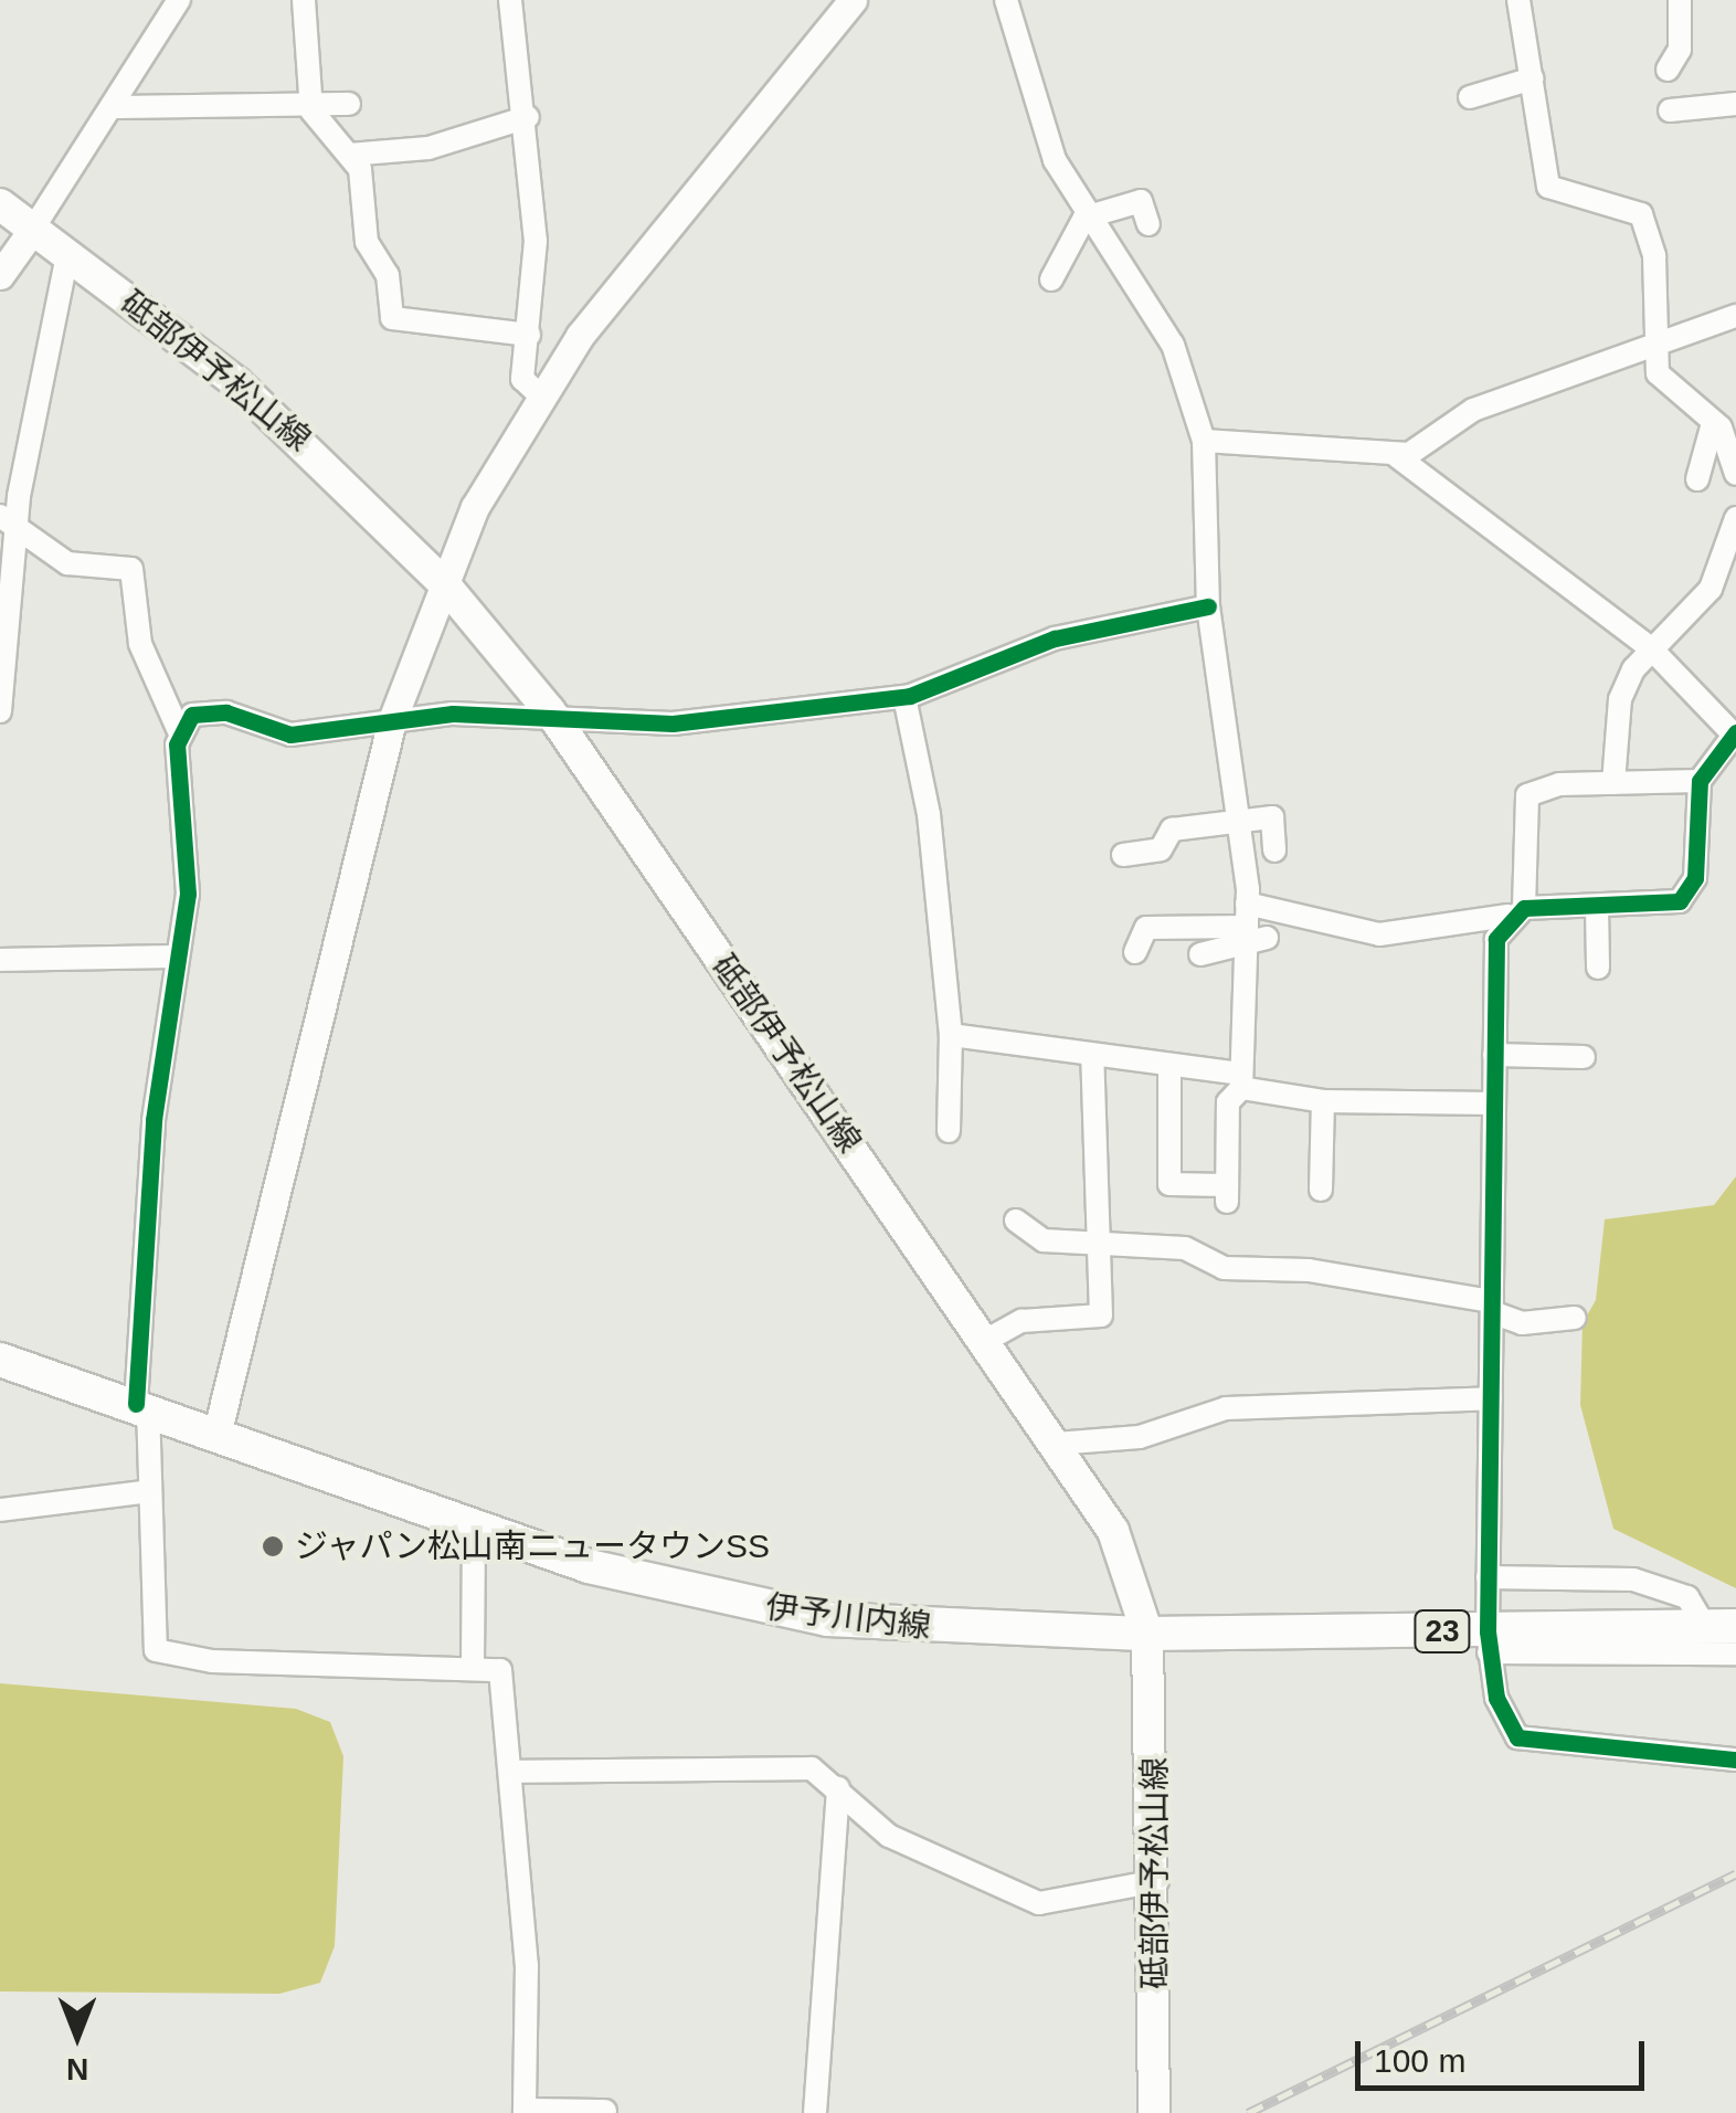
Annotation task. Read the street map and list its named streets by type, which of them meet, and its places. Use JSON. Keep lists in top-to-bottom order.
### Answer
{
  "streets": {
    "main road": ["砥部伊予松山線", "伊予川内線", "23"]
  },
  "crossings": [
    ["砥部伊予松山線", "伊予川内線"]
  ],
  "places": ["ジャパン松山南ニュータウンSS"],
  "scale_bar": "100 m",
  "north": "bottom"
}
